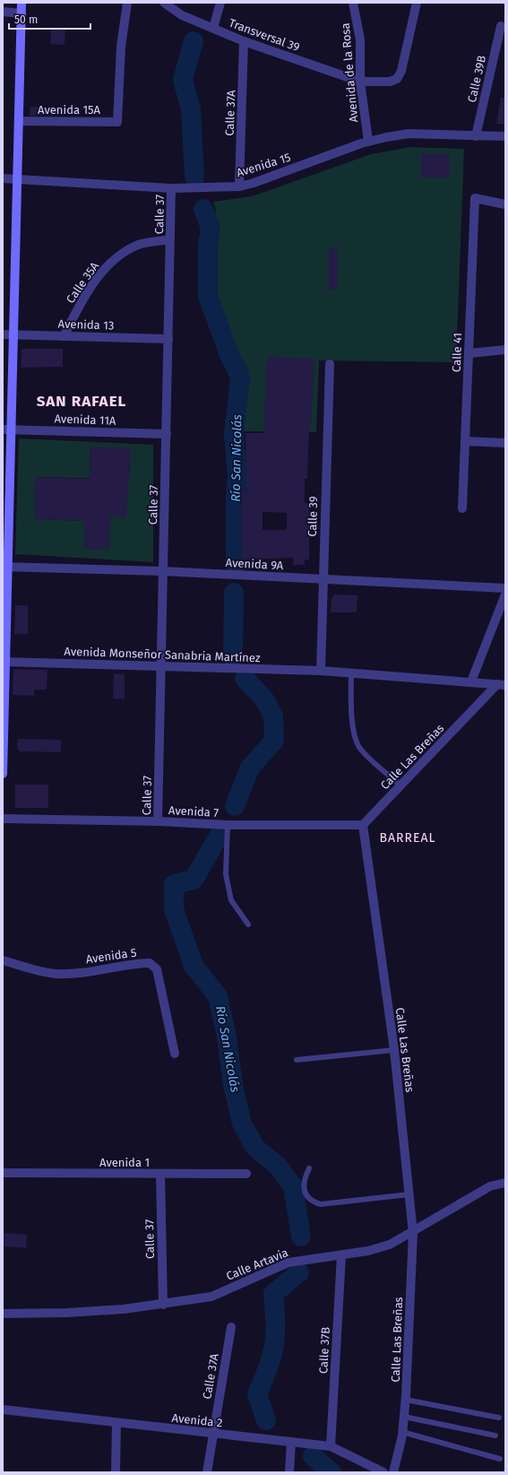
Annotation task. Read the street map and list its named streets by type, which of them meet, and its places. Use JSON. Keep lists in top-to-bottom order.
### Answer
{
  "streets": {
    "street": [
      "Transversal 39",
      "Avenida de la Rosa",
      "Calle 39B",
      "Avenida 15A",
      "Calle 37A",
      "Avenida 15",
      "Calle 37",
      "Calle 35A",
      "Avenida 13",
      "Calle 41",
      "Avenida 11A",
      "Calle 39",
      "Avenida 9A",
      "Avenida Monseñor Sanabria Martínez",
      "Calle Las Breñas",
      "Avenida 7",
      "Avenida 5",
      "Avenida 1",
      "Calle Artavia",
      "Calle 37B",
      "Avenida 2"
    ]
  },
  "crossings": [
    ["Transversal 39", "Avenida de la Rosa"],
    ["Transversal 39", "Calle 37A"],
    ["Avenida de la Rosa", "Avenida 15"],
    ["Calle 39B", "Avenida 15"],
    ["Calle 37A", "Avenida 15"],
    ["Calle 37A", "Avenida 2"],
    ["Avenida 15", "Calle 37"],
    ["Calle 37", "Calle 35A"],
    ["Calle 37", "Avenida 13"],
    ["Calle 37", "Avenida 11A"],
    ["Calle 37", "Avenida 9A"],
    ["Calle 37", "Avenida Monseñor Sanabria Martínez"],
    ["Calle 37", "Avenida 7"],
    ["Calle 37", "Avenida 1"],
    ["Calle 37", "Calle Artavia"],
    ["Calle 35A", "Avenida 13"],
    ["Calle 39", "Avenida 9A"],
    ["Calle 39", "Avenida Monseñor Sanabria Martínez"],
    ["Avenida Monseñor Sanabria Martínez", "Calle Las Breñas"],
    ["Calle Las Breñas", "Avenida 7"],
    ["Calle Las Breñas", "Calle Artavia"],
    ["Calle Artavia", "Calle 37B"],
    ["Calle 37B", "Avenida 2"]
  ],
  "districts": ["SAN RAFAEL", "BARREAL"],
  "water": ["Río San Nicolás"],
  "scale_bar": "50 m"
}
